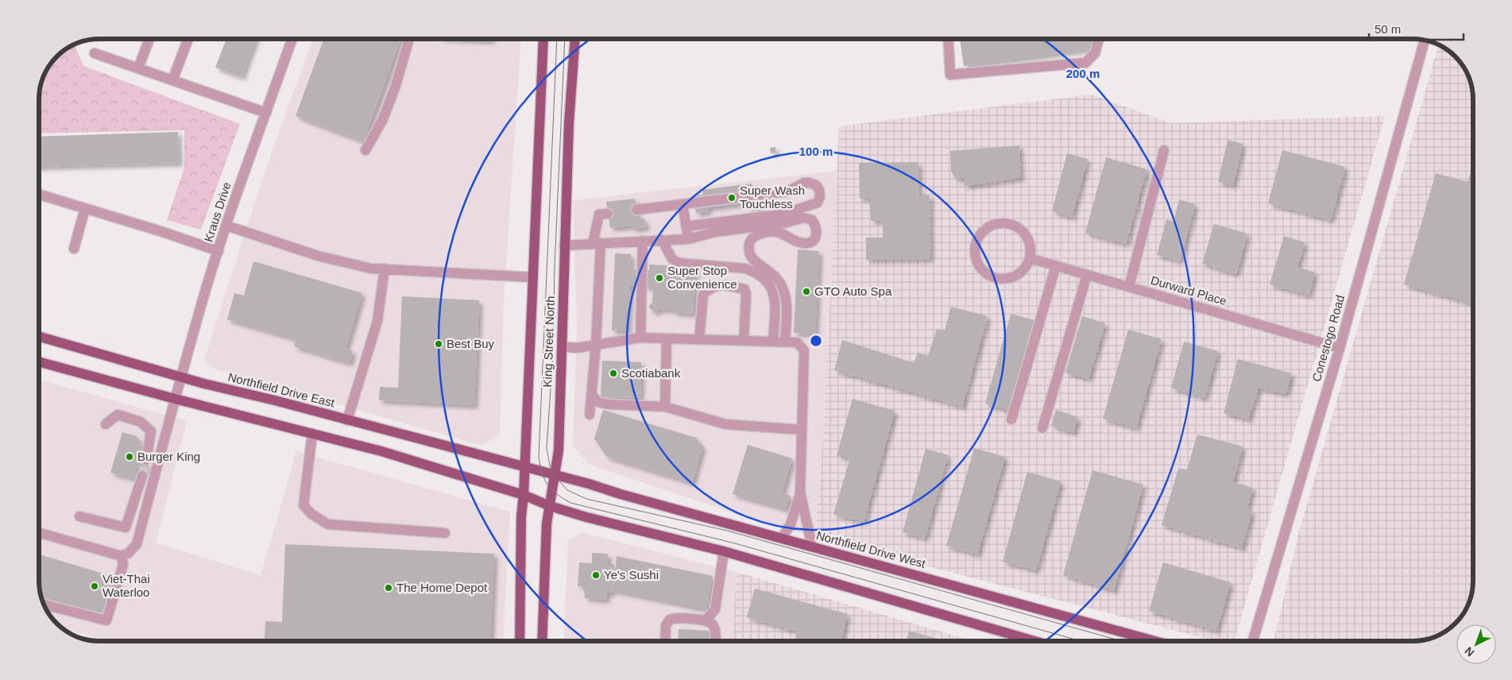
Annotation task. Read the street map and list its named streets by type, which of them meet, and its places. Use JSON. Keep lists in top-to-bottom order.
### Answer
{
  "streets": {
    "main road": ["King Street North", "Northfield Drive East", "Northfield Drive West"],
    "street": ["Kraus Drive", "Durward Place", "Conestogo Road"]
  },
  "crossings": [
    ["Kraus Drive", "Northfield Drive East"],
    ["Durward Place", "Conestogo Road"],
    ["King Street North", "Northfield Drive East"],
    ["King Street North", "Northfield Drive West"],
    ["Northfield Drive East", "Northfield Drive West"]
  ],
  "places": [
    "Super Wash Touchless",
    "Super Stop Convenience",
    "GTO Auto Spa",
    "Best Buy",
    "Scotiabank",
    "Burger King",
    "Ye's Sushi",
    "Viet-Thai Waterloo",
    "The Home Depot"
  ],
  "scale_bar": "50 m",
  "north": "bottom left",
  "rings": ["200 m", "100 m"]
}
